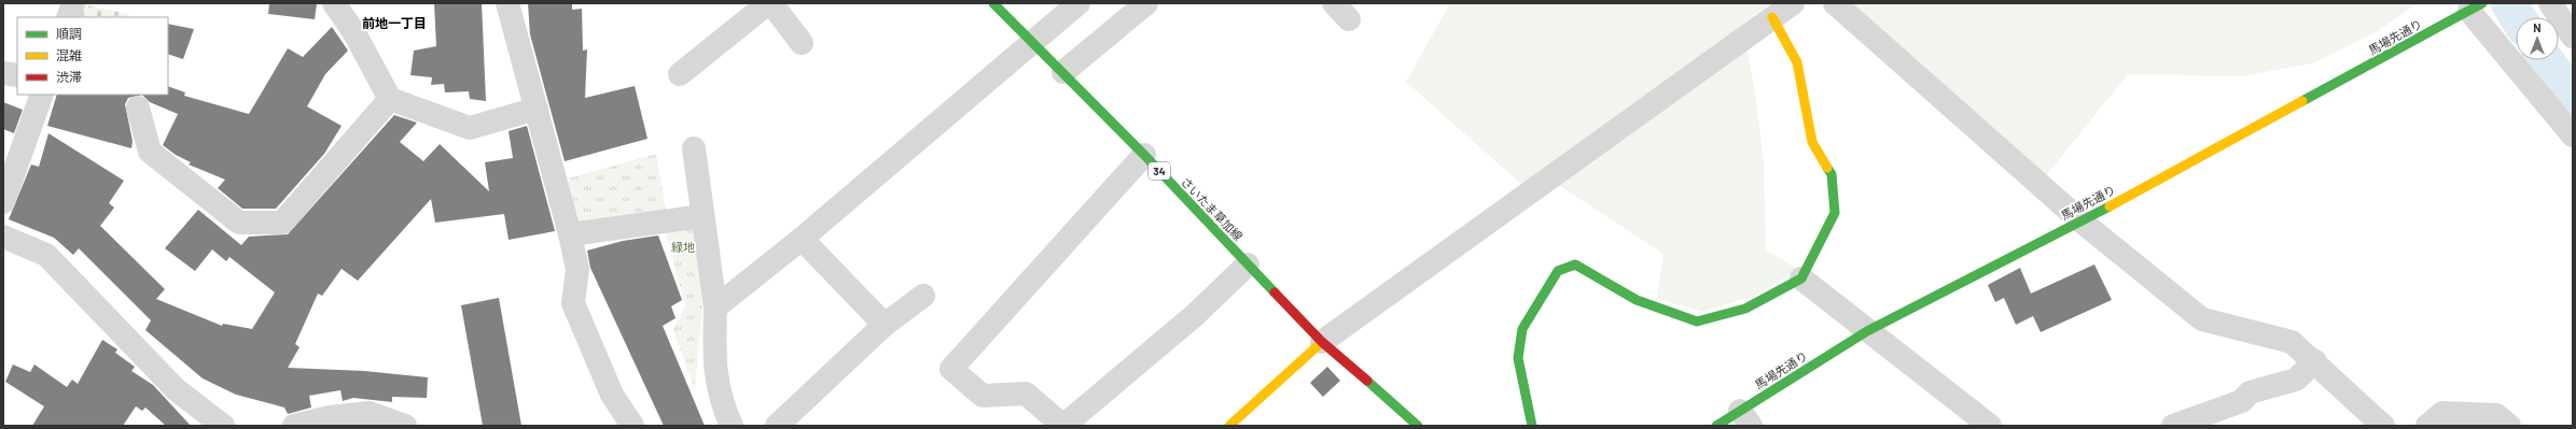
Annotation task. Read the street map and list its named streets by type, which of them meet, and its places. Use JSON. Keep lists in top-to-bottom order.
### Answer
{
  "streets": {
    "street": ["馬場先通り", "34", "さいたま草加線"]
  },
  "districts": ["前地一丁目"],
  "parks": ["緑地"],
  "legend": ["順調", "混雑", "渋滞"],
  "north": "top"
}
